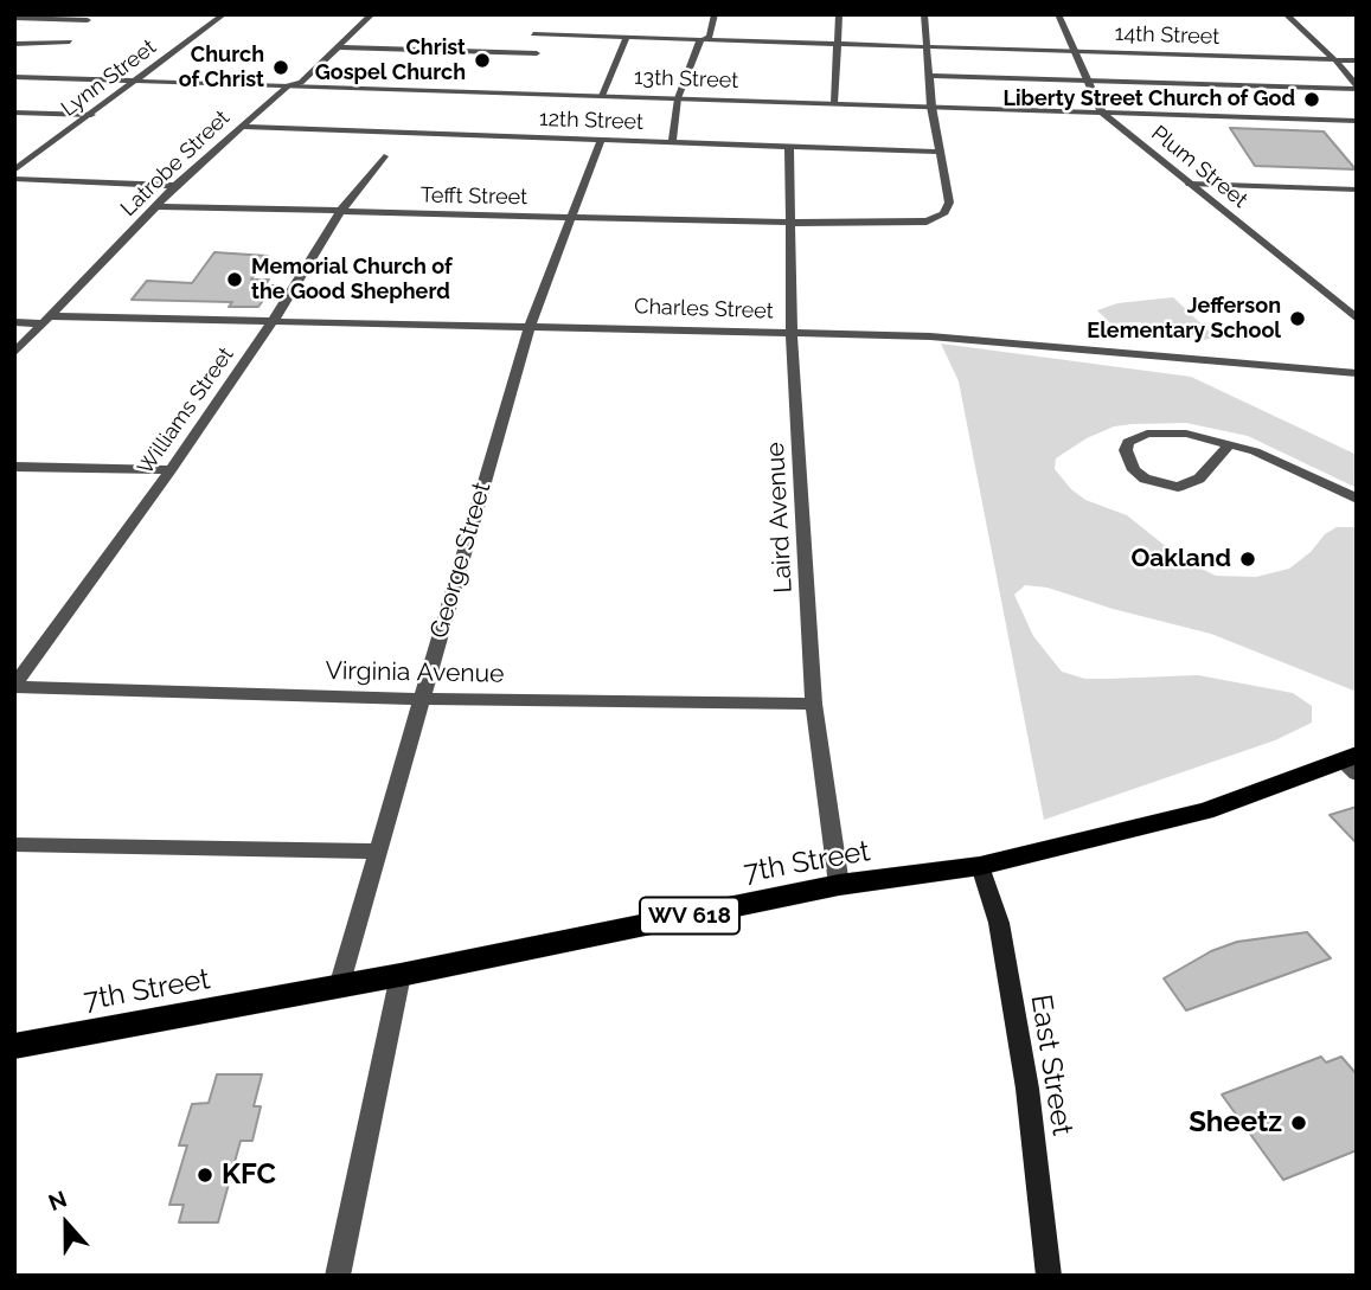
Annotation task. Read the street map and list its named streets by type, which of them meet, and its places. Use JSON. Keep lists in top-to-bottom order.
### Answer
{
  "streets": {
    "main road": ["7th Street", "WV 618", "East Street"],
    "street": [
      "14th Street",
      "Lynn Street",
      "13th Street",
      "12th Street",
      "Latrobe Street",
      "Plum Street",
      "Tefft Street",
      "Charles Street",
      "Williams Street",
      "Laird Avenue",
      "George Street",
      "Virginia Avenue"
    ]
  },
  "crossings": [
    ["14th Street", "Plum Street"],
    ["Lynn Street", "13th Street"],
    ["13th Street", "Latrobe Street"],
    ["13th Street", "Plum Street"],
    ["12th Street", "Latrobe Street"],
    ["12th Street", "Tefft Street"],
    ["12th Street", "Laird Avenue"],
    ["12th Street", "George Street"],
    ["Latrobe Street", "Tefft Street"],
    ["Latrobe Street", "Charles Street"],
    ["Tefft Street", "Williams Street"],
    ["Tefft Street", "Laird Avenue"],
    ["Tefft Street", "George Street"],
    ["Charles Street", "Williams Street"],
    ["Charles Street", "Laird Avenue"],
    ["Charles Street", "George Street"],
    ["Williams Street", "Virginia Avenue"],
    ["Laird Avenue", "Virginia Avenue"],
    ["Laird Avenue", "7th Street"],
    ["George Street", "Virginia Avenue"],
    ["George Street", "7th Street"],
    ["7th Street", "East Street"]
  ],
  "places": [
    "Christ Gospel Church",
    "Church of Christ",
    "Liberty Street Church of God",
    "Memorial Church of the Good Shepherd",
    "Jefferson Elementary School",
    "Oakland",
    "Sheetz",
    "KFC"
  ],
  "north": "top"
}
